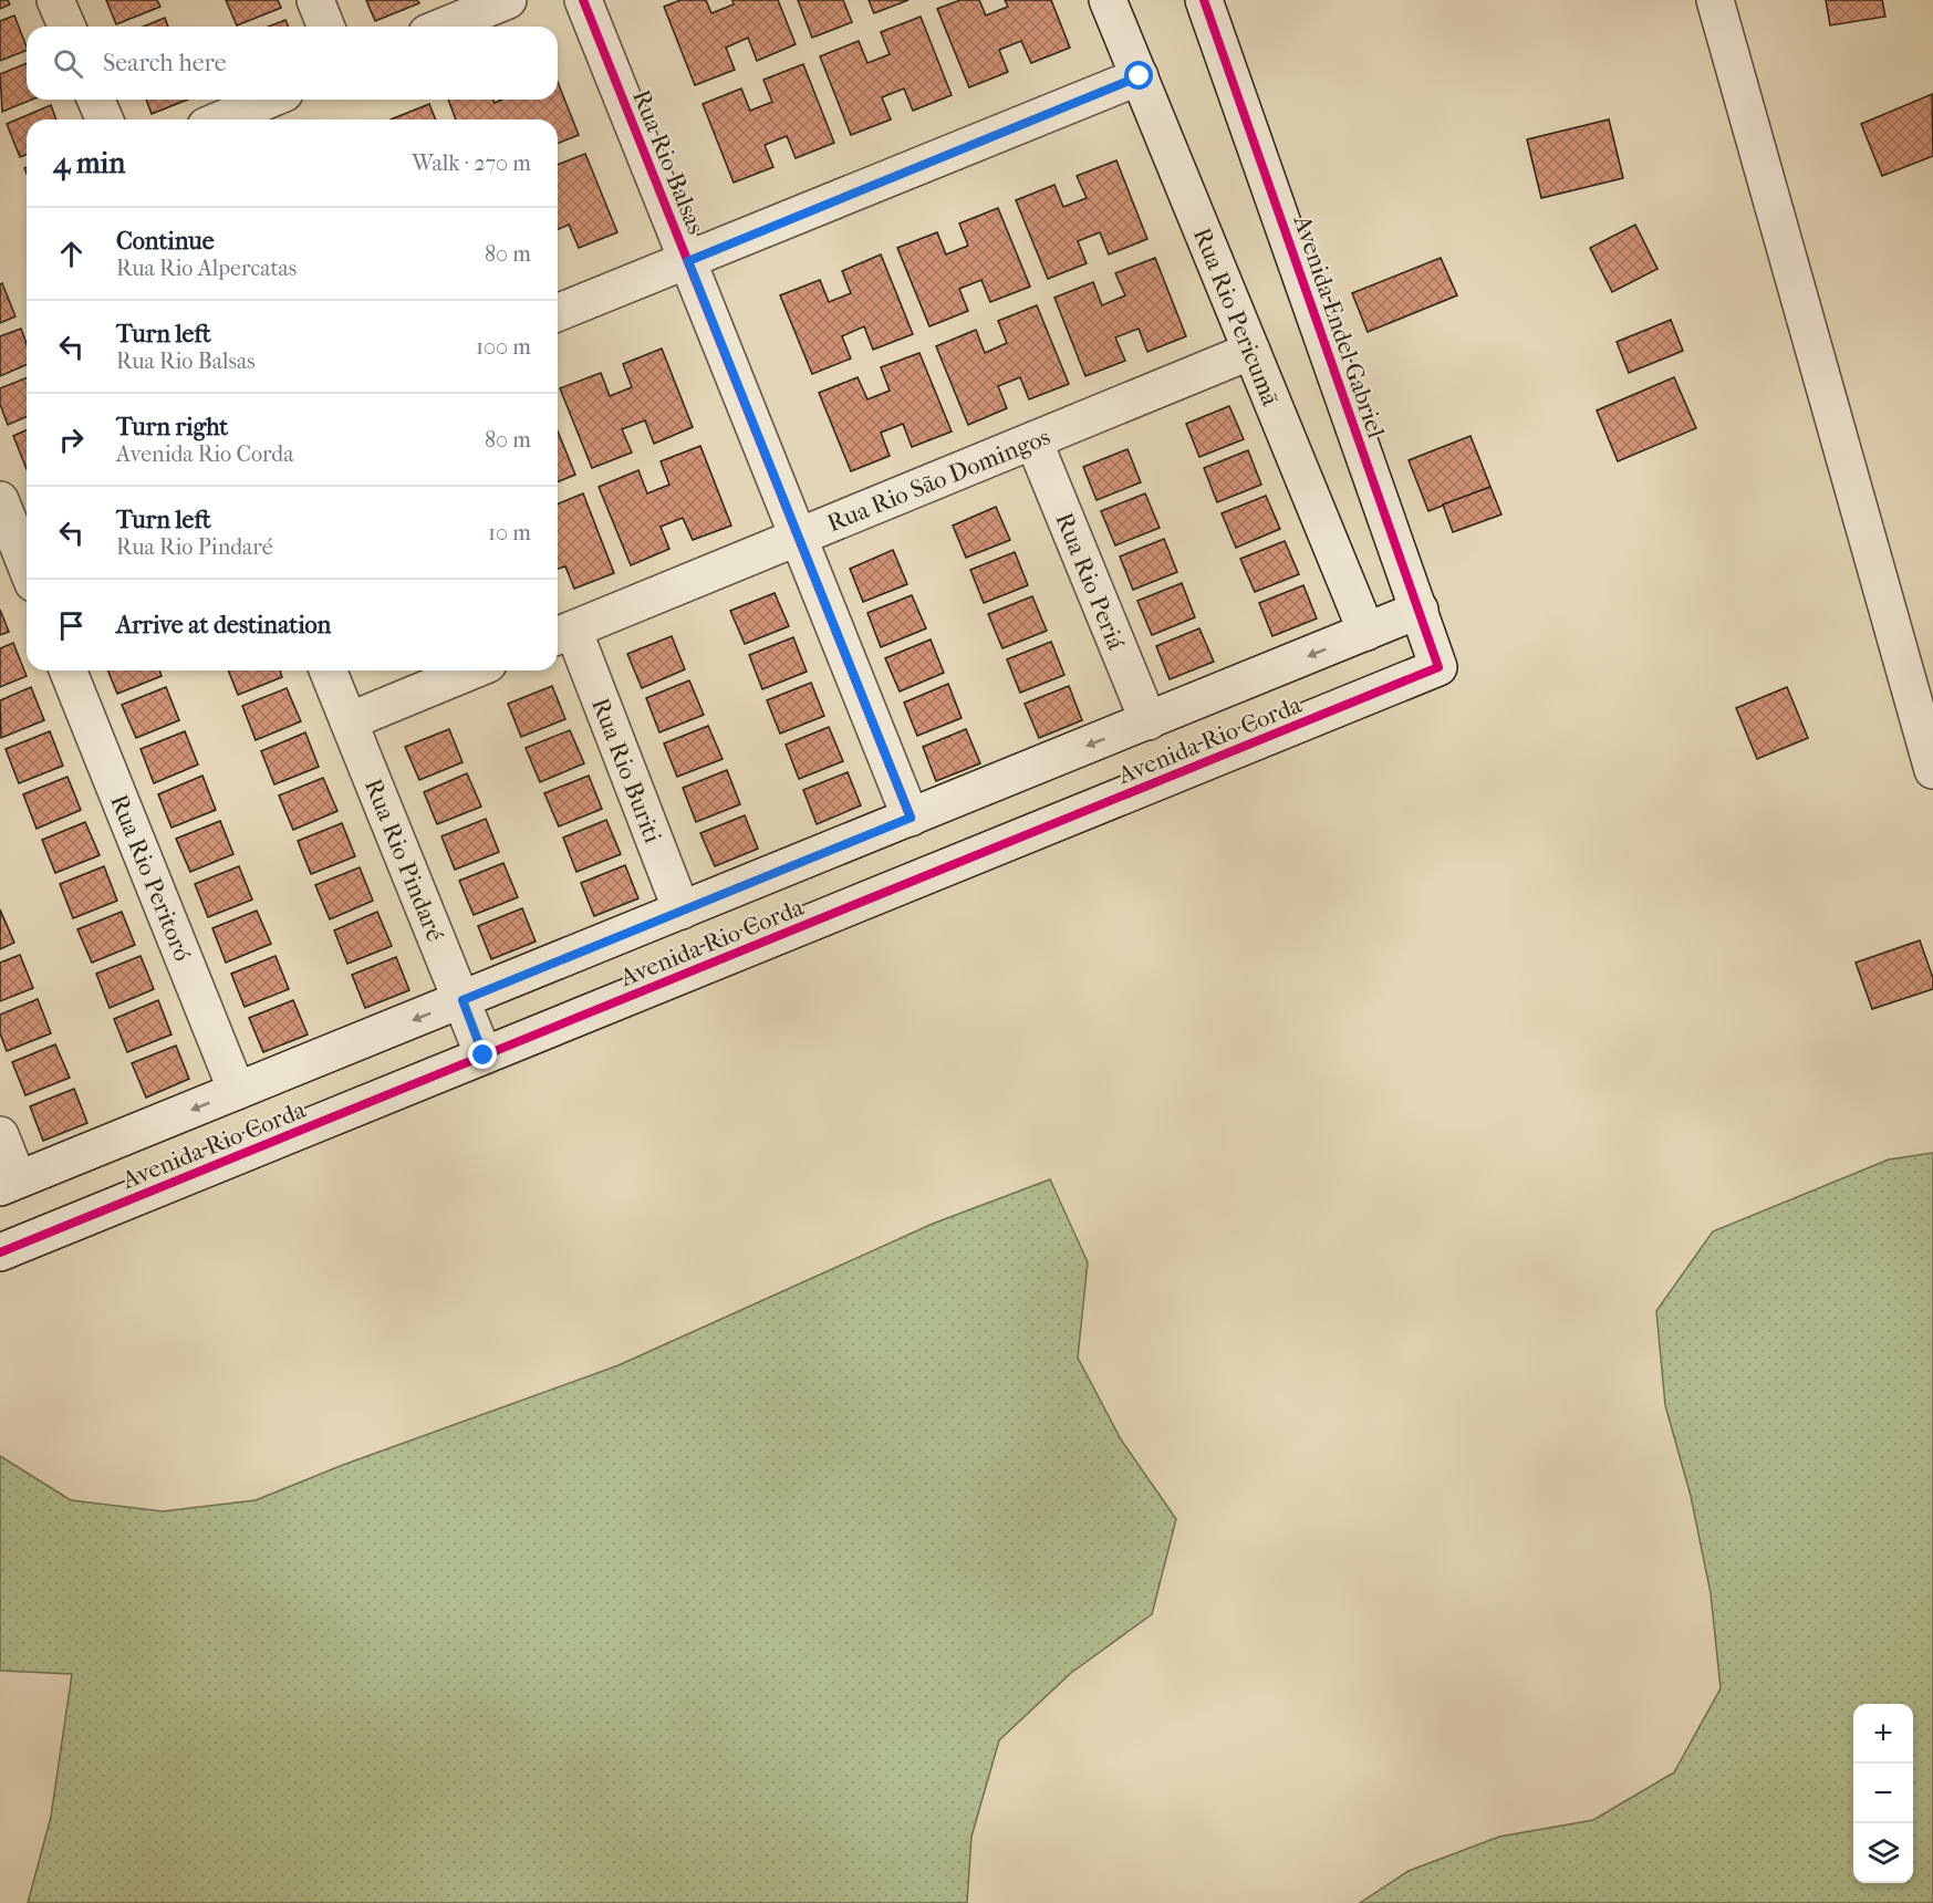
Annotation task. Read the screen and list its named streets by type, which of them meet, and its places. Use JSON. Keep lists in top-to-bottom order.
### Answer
{
  "streets": {
    "street": [
      "Rua Rio Balsas",
      "Rua Rio Pericumã",
      "Avenida Endel Gabriel",
      "Rua Rio São Domingos",
      "Rua Rio Periá",
      "Avenida Rio Corda",
      "Rua Rio Buriti",
      "Rua Rio Pindaré",
      "Rua Rio Peritoró"
    ]
  },
  "crossings": [
    ["Rua Rio Balsas", "Rua Rio São Domingos"],
    ["Rua Rio Balsas", "Avenida Rio Corda"],
    ["Rua Rio Pericumã", "Rua Rio São Domingos"],
    ["Rua Rio Pericumã", "Avenida Rio Corda"],
    ["Avenida Endel Gabriel", "Avenida Rio Corda"],
    ["Rua Rio São Domingos", "Rua Rio Periá"],
    ["Rua Rio São Domingos", "Rua Rio Buriti"],
    ["Rua Rio Periá", "Avenida Rio Corda"],
    ["Avenida Rio Corda", "Rua Rio Buriti"],
    ["Avenida Rio Corda", "Rua Rio Pindaré"],
    ["Avenida Rio Corda", "Rua Rio Peritoró"]
  ],
  "page": {
    "search": "Search here",
    "heading": ["4 min", "Walk · 270 m"],
    "list": [
      ["Continue", "Rua Rio Alpercatas", "80 m"],
      ["Turn left", "Rua Rio Balsas", "100 m"],
      ["Turn right", "Avenida Rio Corda", "80 m"],
      ["Turn left", "Rua Rio Pindaré", "10 m"],
      "Arrive at destination"
    ],
    "map_buttons": ["+", "−"]
  }
}
